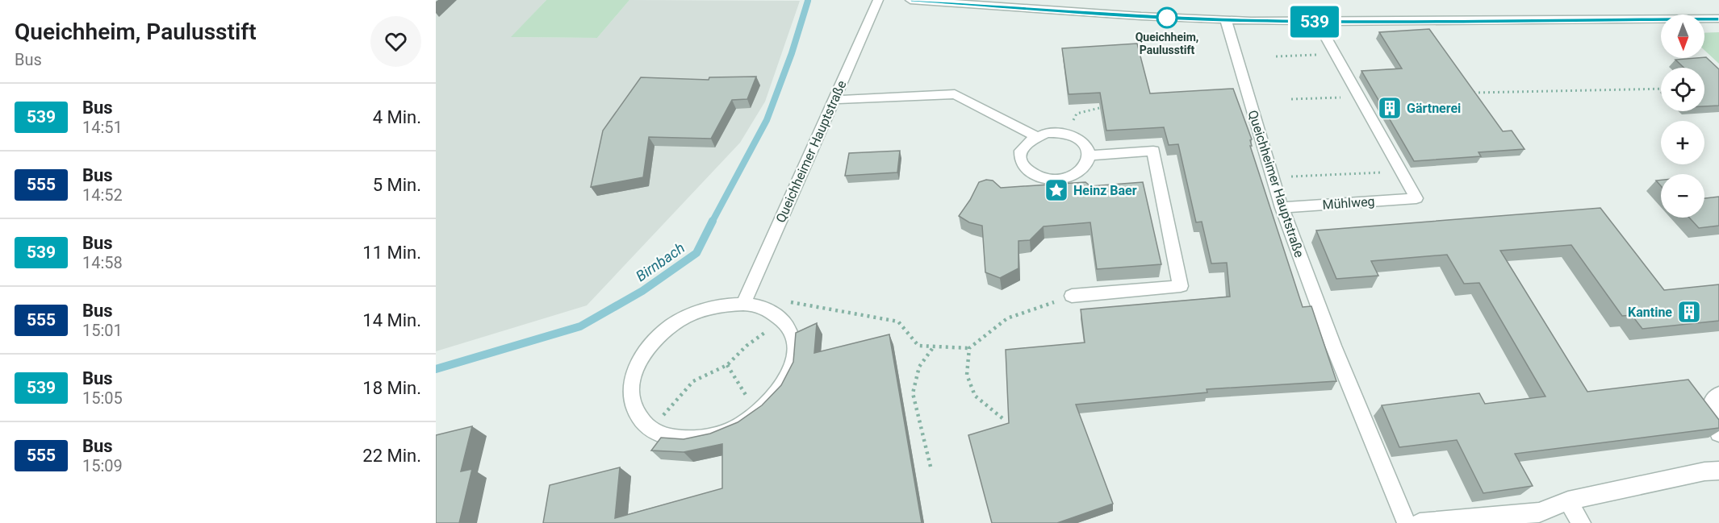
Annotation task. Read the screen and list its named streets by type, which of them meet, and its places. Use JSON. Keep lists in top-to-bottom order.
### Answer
{
  "streets": {
    "street": ["Queichheimer Hauptstraße", "Mühlweg"]
  },
  "crossings": [
    ["Queichheimer Hauptstraße", "Mühlweg"]
  ],
  "water": ["Birnbach"],
  "places": {
    "other": ["Queichheim, Paulusstift"],
    "building": ["Gärtnerei", "Kantine"],
    "place": ["Heinz Baer"]
  },
  "lines": ["bus line 539"],
  "north": "bottom",
  "page": {
    "heading": ["Queichheim, Paulusstift", "Bus"],
    "on_map": "539",
    "map_buttons": ["+", "−"],
    "list": [
      {
        "mark": "539",
        "name": "Bus",
        "note": "14:51",
        "value": "4 Min."
      },
      {
        "mark": "555",
        "name": "Bus",
        "note": "14:52",
        "value": "5 Min."
      },
      {
        "mark": "539",
        "name": "Bus",
        "note": "14:58",
        "value": "11 Min."
      },
      {
        "mark": "555",
        "name": "Bus",
        "note": "15:01",
        "value": "14 Min."
      },
      {
        "mark": "539",
        "name": "Bus",
        "note": "15:05",
        "value": "18 Min."
      },
      {
        "mark": "555",
        "name": "Bus",
        "note": "15:09",
        "value": "22 Min."
      }
    ]
  }
}
